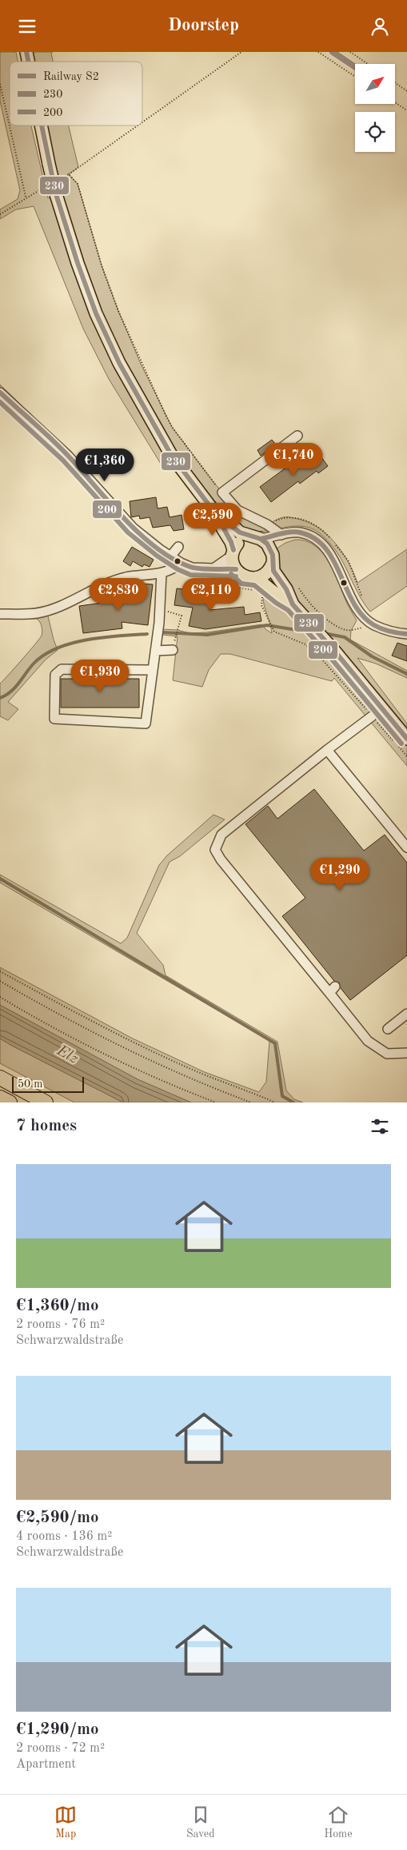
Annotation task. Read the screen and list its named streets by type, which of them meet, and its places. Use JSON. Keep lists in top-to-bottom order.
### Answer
{
  "water": ["Elz"],
  "lines": ["rail line S2", "transit line 230", "transit line 200"],
  "legend": ["Railway S2", "230", "200"],
  "scale_bar": "50 m",
  "north": "top right",
  "page": {
    "header": "Doorstep",
    "price": [
      "€1,740",
      "€1,360",
      "€2,590",
      "€2,830",
      "€2,110",
      "€1,930",
      "€1,290"
    ],
    "scale": "50 m",
    "heading": "7 homes",
    "list": [
      {
        "name": "€1,360/mo",
        "note": "2 rooms · 76 m² · Schwarzwaldstraße"
      },
      {
        "name": "€2,590/mo",
        "note": "4 rooms · 136 m² · Schwarzwaldstraße"
      },
      {
        "name": "€1,290/mo",
        "note": "2 rooms · 72 m² · Apartment"
      }
    ],
    "tabs": ["Map", "Saved", "Home"]
  }
}
